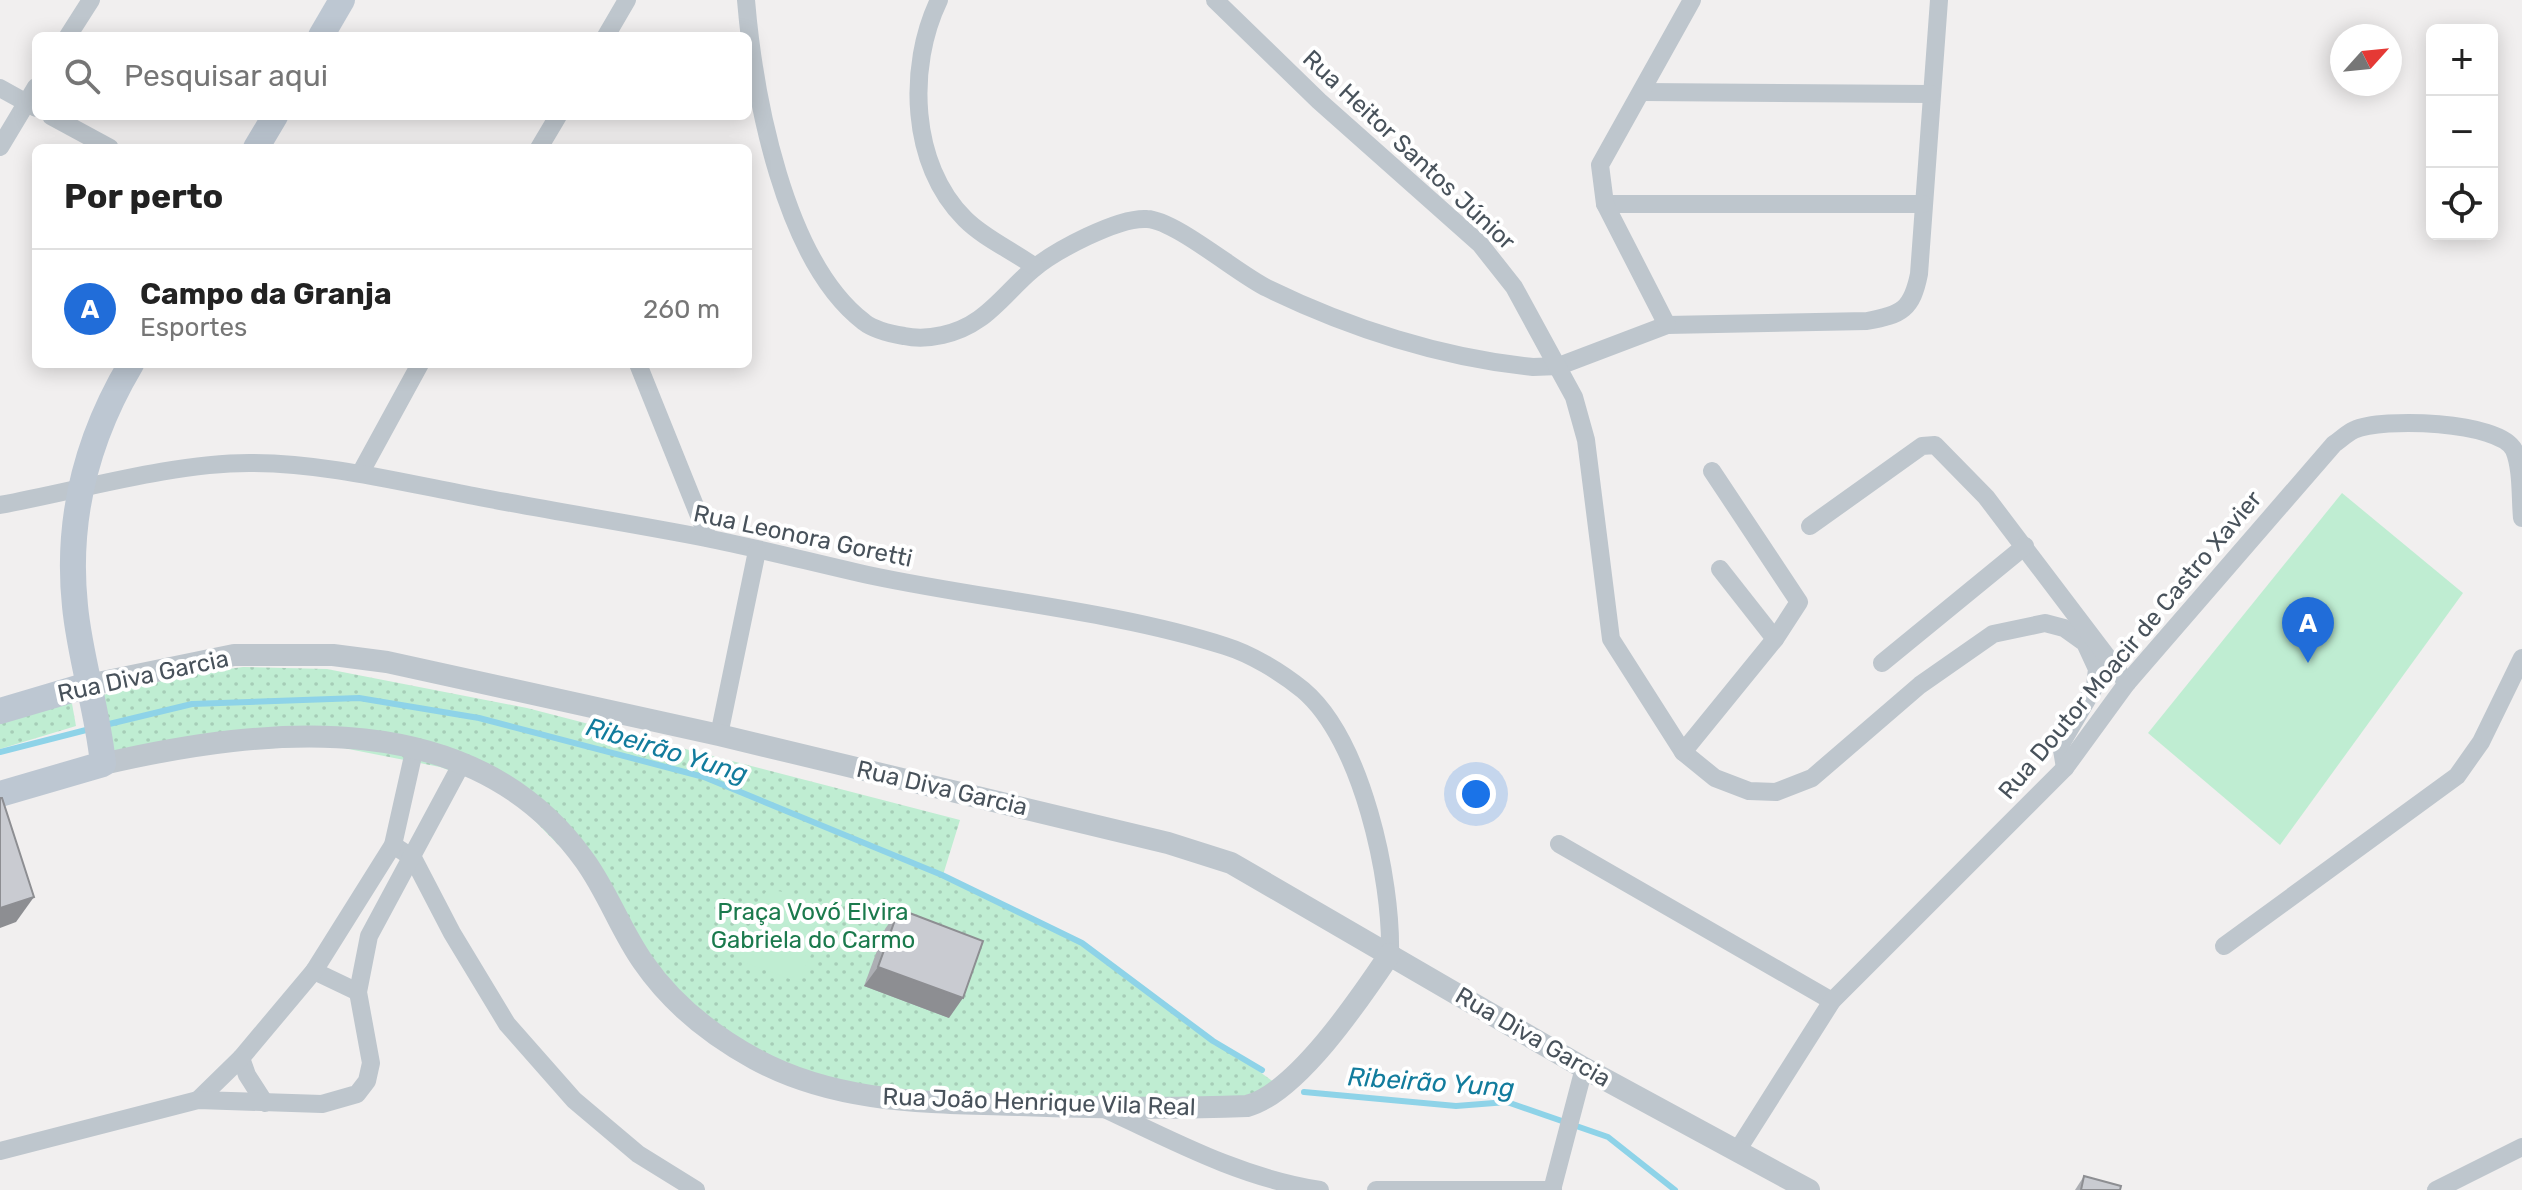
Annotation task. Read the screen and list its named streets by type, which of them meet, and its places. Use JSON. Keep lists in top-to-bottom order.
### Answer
{
  "streets": {
    "main road": ["Rua Diva Garcia", "Rua João Henrique Vila Real"],
    "street": ["Rua Heitor Santos Júnior", "Rua Leonora Goretti", "Rua Doutor Moacir de Castro Xavier"]
  },
  "crossings": [
    ["Rua Heitor Santos Júnior", "Rua Doutor Moacir de Castro Xavier"],
    ["Rua Leonora Goretti", "Rua Diva Garcia"],
    ["Rua Leonora Goretti", "Rua João Henrique Vila Real"],
    ["Rua Doutor Moacir de Castro Xavier", "Rua Diva Garcia"],
    ["Rua Diva Garcia", "Rua João Henrique Vila Real"]
  ],
  "water": ["Ribeirão Yung"],
  "parks": ["Praça Vovó Elvira Gabriela do Carmo"],
  "north": "top right",
  "page": {
    "map_buttons": ["+", "−"],
    "search": "Pesquisar aqui",
    "heading": "Por perto",
    "list": [
      {
        "mark": "A",
        "name": "Campo da Granja",
        "note": "Esportes",
        "value": "260 m"
      }
    ],
    "pins": "A"
  }
}
